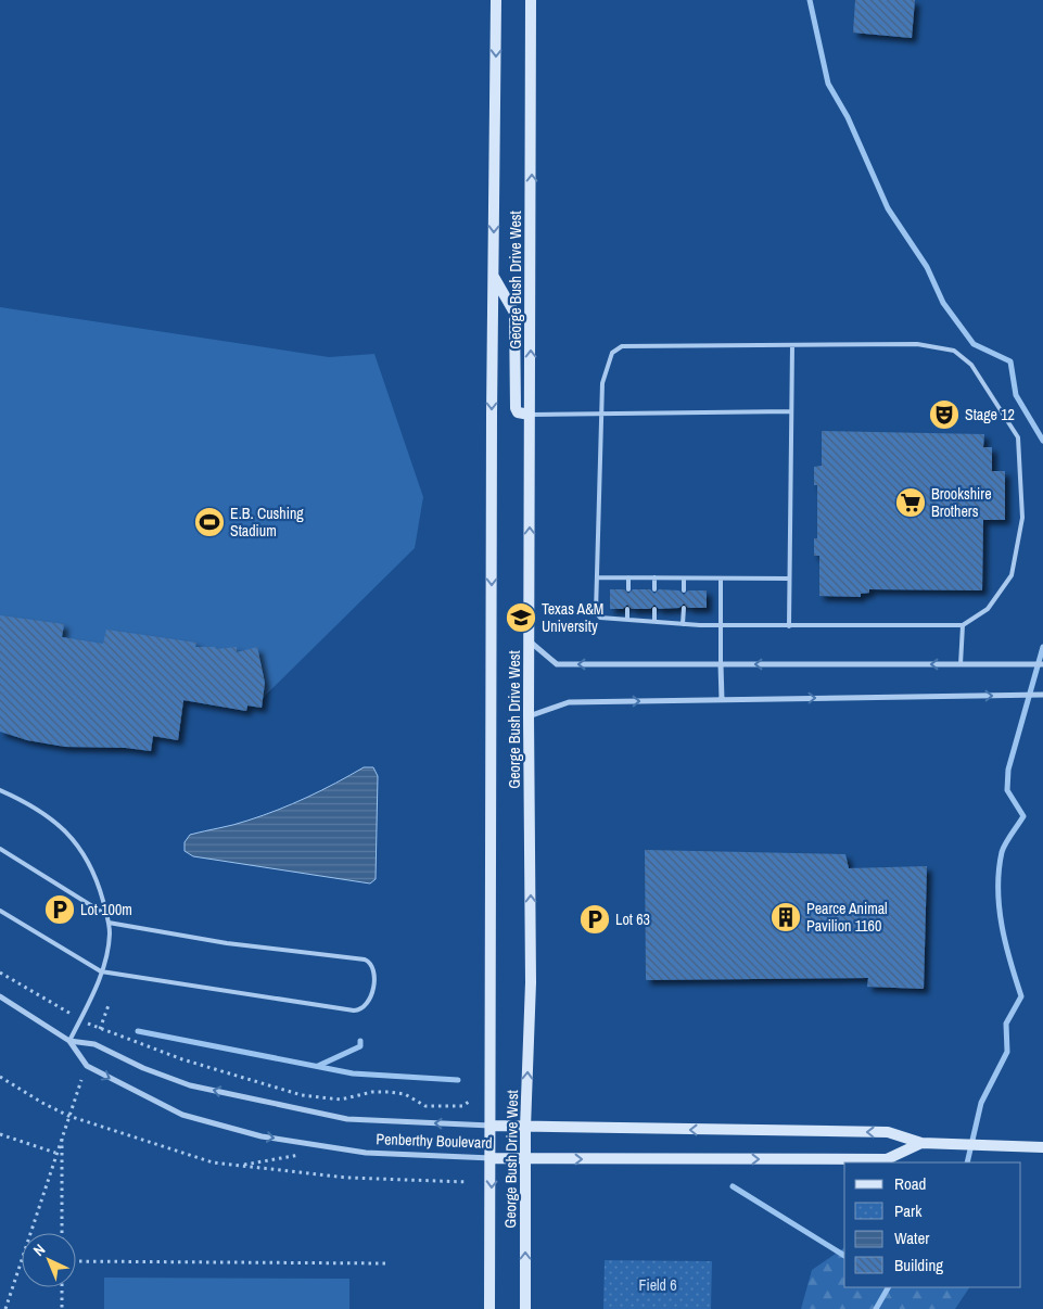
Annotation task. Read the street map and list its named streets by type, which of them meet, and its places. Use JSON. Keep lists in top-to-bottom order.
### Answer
{
  "streets": {
    "main road": ["George Bush Drive West", "Penberthy Boulevard"]
  },
  "crossings": [
    ["George Bush Drive West", "Penberthy Boulevard"]
  ],
  "parks": ["Field 6"],
  "places": {
    "theatre": ["Stage 12"],
    "supermarket": ["Brookshire Brothers"],
    "sports": ["E.B. Cushing Stadium"],
    "school or university": ["Texas A&M University"],
    "parking": ["Lot 100m", "Lot 63"],
    "building": ["Pearce Animal Pavilion 1160"]
  },
  "legend": [
    "Road",
    "Park",
    "Water",
    "Building"
  ],
  "north": "top left"
}
